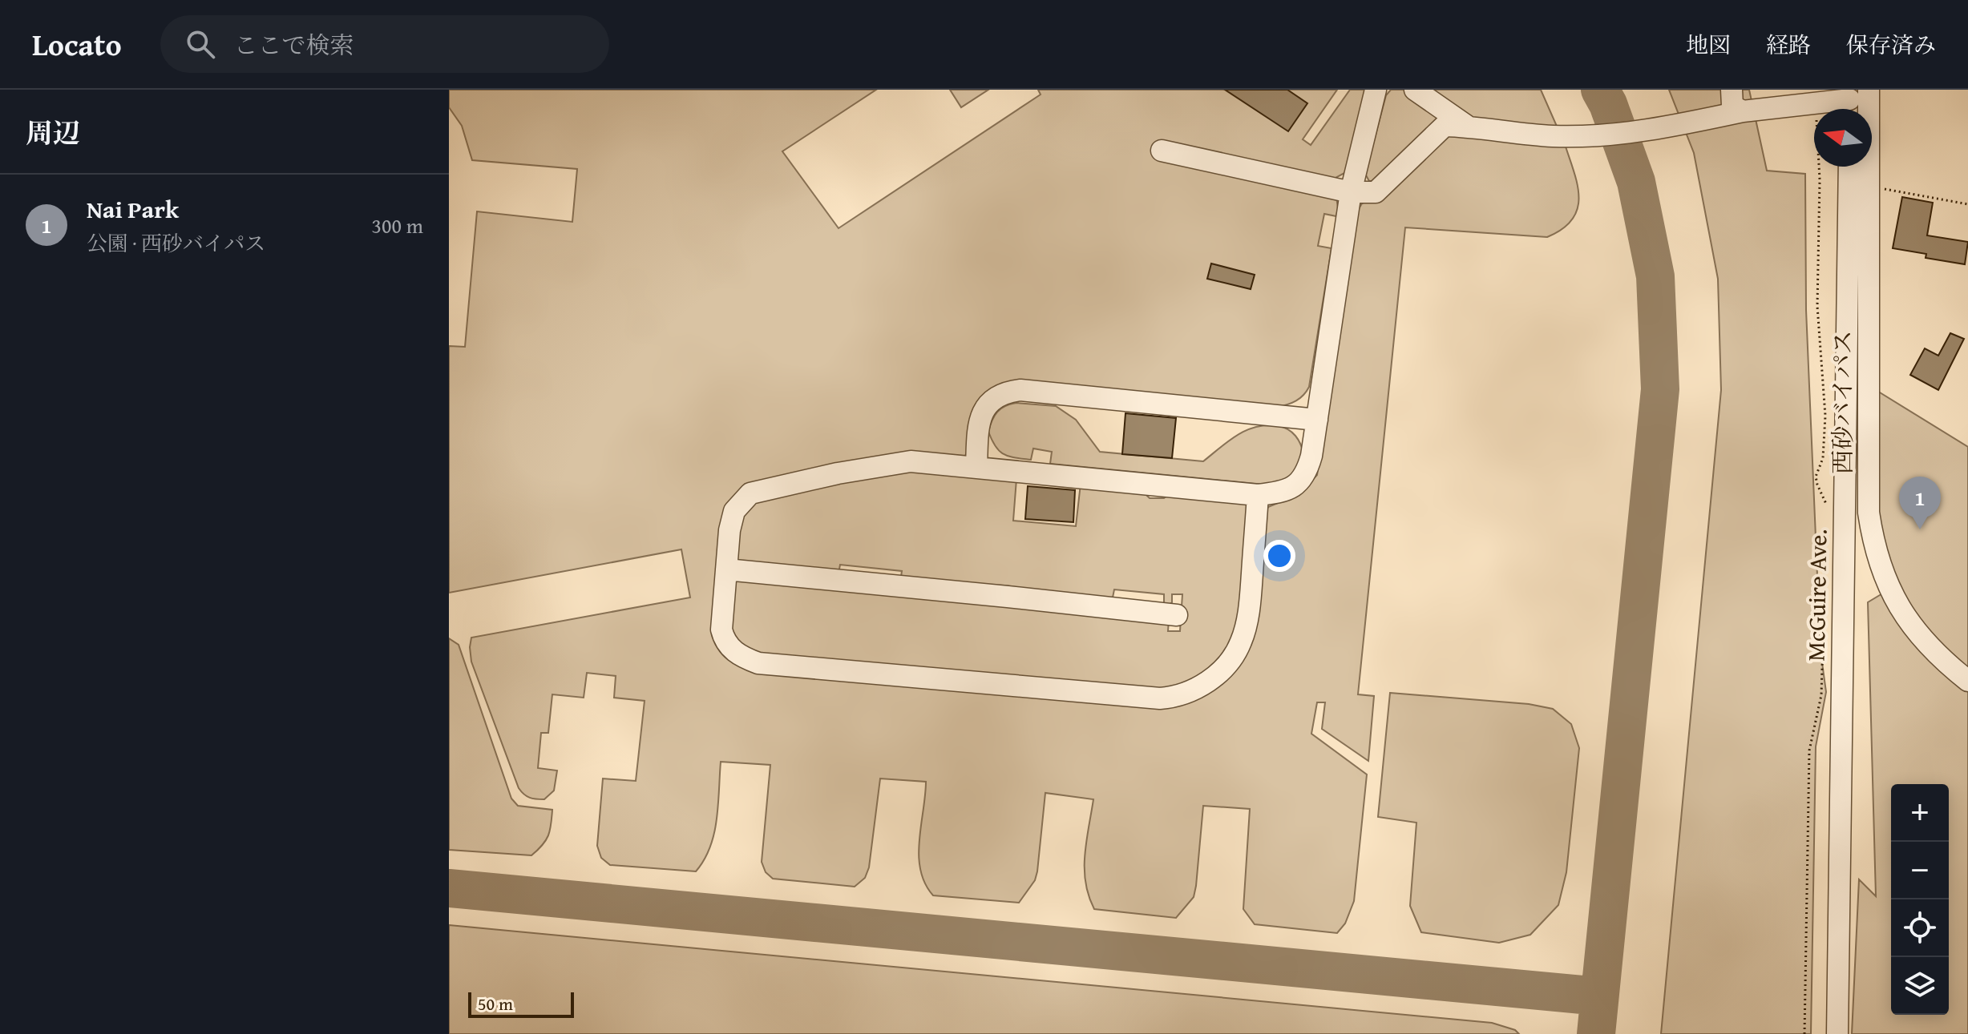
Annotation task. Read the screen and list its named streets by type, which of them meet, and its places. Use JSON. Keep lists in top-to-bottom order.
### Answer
{
  "streets": {
    "street": ["西砂バイパス", "McGuire Ave."]
  },
  "scale_bar": "50 m",
  "north": "left",
  "page": {
    "header": "Locato",
    "search": "ここで検索",
    "nav": ["地図", "経路", "保存済み"],
    "heading": "周辺",
    "list": [
      {
        "mark": "1",
        "name": "Nai Park",
        "note": "公園 · 西砂バイパス",
        "value": "300 m"
      }
    ],
    "pins": "1",
    "map_buttons": ["+", "−"],
    "scale": "50 m"
  }
}
